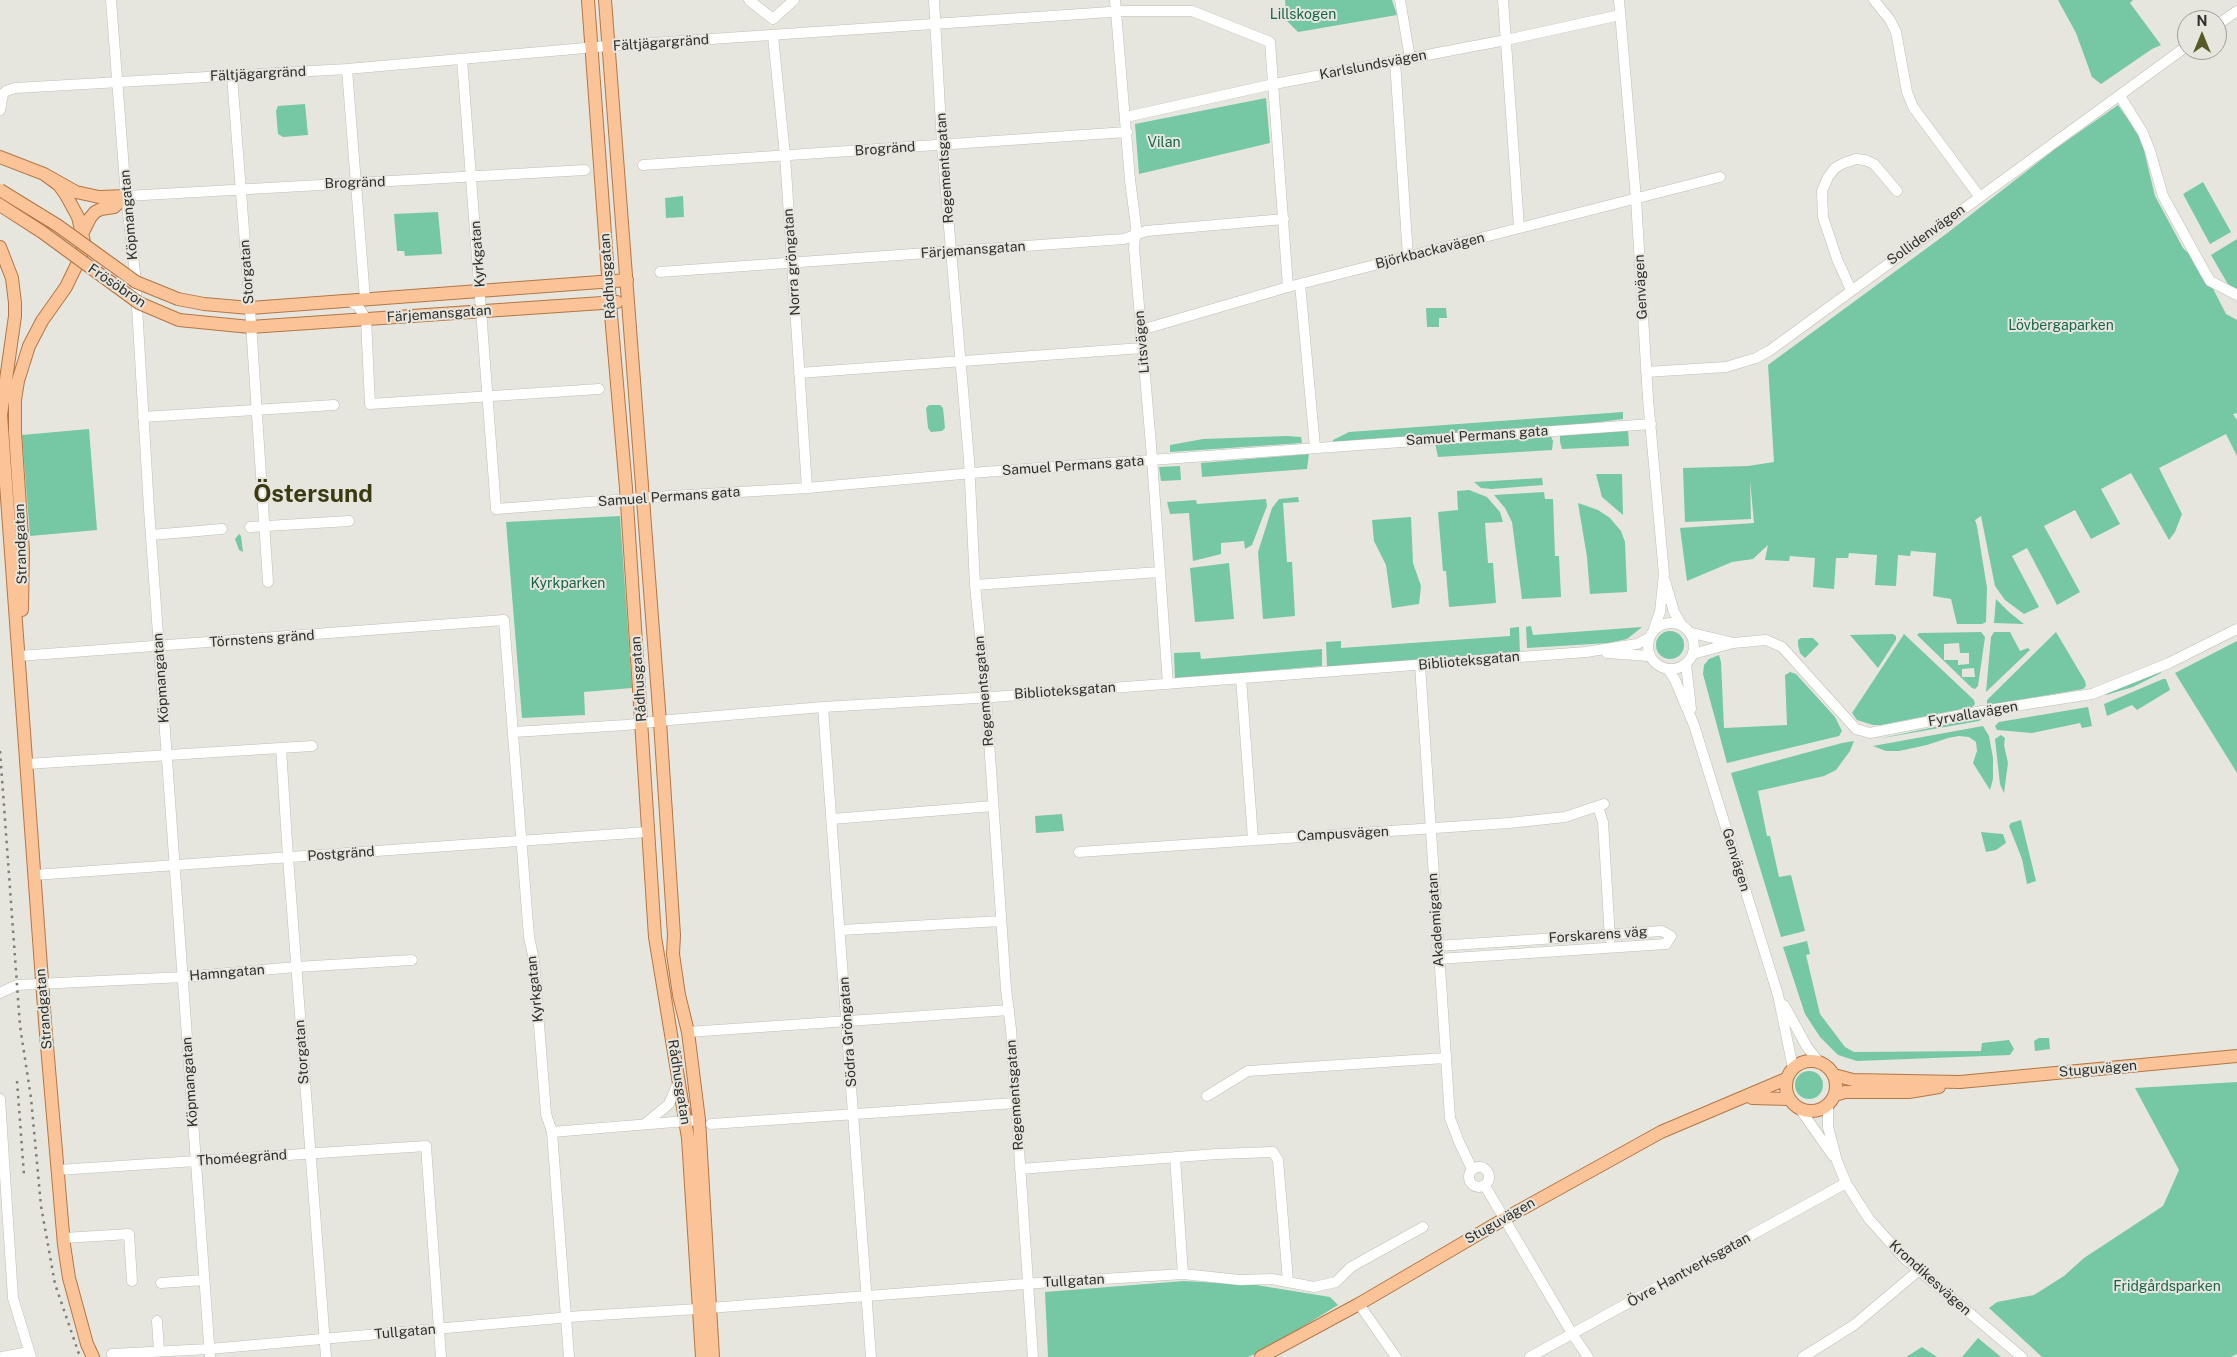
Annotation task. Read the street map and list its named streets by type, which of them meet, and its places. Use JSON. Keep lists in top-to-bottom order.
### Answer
{
  "streets": {
    "main road": [
      "Färjemansgatan",
      "Rådhusgatan",
      "Frösöbron",
      "Strandgatan",
      "Stuguvägen"
    ],
    "street": [
      "Fältjägargränd",
      "Karlslundsvägen",
      "Brogränd",
      "Regementsgatan",
      "Köpmangatan",
      "Sollidenvägen",
      "Björkbackavägen",
      "Kyrkgatan",
      "Norra gröngatan",
      "Storgatan",
      "Genvägen",
      "Litsvägen",
      "Samuel Permans gata",
      "Törnstens gränd",
      "Biblioteksgatan",
      "Fyrvallavägen",
      "Campusvägen",
      "Postgränd",
      "Akademigatan",
      "Forskarens väg",
      "Hamngatan",
      "Södra Gröngatan",
      "Thoméegränd",
      "Övre Hantverksgatan",
      "Krondikesvägen",
      "Tullgatan"
    ]
  },
  "crossings": [
    ["Fältjägargränd", "Karlslundsvägen"],
    ["Fältjägargränd", "Regementsgatan"],
    ["Fältjägargränd", "Köpmangatan"],
    ["Fältjägargränd", "Kyrkgatan"],
    ["Fältjägargränd", "Norra gröngatan"],
    ["Fältjägargränd", "Storgatan"],
    ["Fältjägargränd", "Rådhusgatan"],
    ["Fältjägargränd", "Litsvägen"],
    ["Karlslundsvägen", "Genvägen"],
    ["Karlslundsvägen", "Litsvägen"],
    ["Brogränd", "Regementsgatan"],
    ["Brogränd", "Köpmangatan"],
    ["Brogränd", "Kyrkgatan"],
    ["Brogränd", "Norra gröngatan"],
    ["Brogränd", "Storgatan"],
    ["Brogränd", "Litsvägen"],
    ["Regementsgatan", "Färjemansgatan"],
    ["Regementsgatan", "Samuel Permans gata"],
    ["Regementsgatan", "Biblioteksgatan"],
    ["Regementsgatan", "Tullgatan"],
    ["Köpmangatan", "Törnstens gränd"],
    ["Köpmangatan", "Postgränd"],
    ["Köpmangatan", "Hamngatan"],
    ["Köpmangatan", "Thoméegränd"],
    ["Köpmangatan", "Tullgatan"],
    ["Sollidenvägen", "Genvägen"],
    ["Färjemansgatan", "Kyrkgatan"],
    ["Färjemansgatan", "Norra gröngatan"],
    ["Färjemansgatan", "Storgatan"],
    ["Färjemansgatan", "Rådhusgatan"],
    ["Färjemansgatan", "Frösöbron"],
    ["Färjemansgatan", "Litsvägen"],
    ["Björkbackavägen", "Genvägen"],
    ["Björkbackavägen", "Litsvägen"],
    ["Kyrkgatan", "Samuel Permans gata"],
    ["Kyrkgatan", "Törnstens gränd"],
    ["Kyrkgatan", "Biblioteksgatan"],
    ["Kyrkgatan", "Postgränd"],
    ["Kyrkgatan", "Tullgatan"],
    ["Norra gröngatan", "Samuel Permans gata"],
    ["Storgatan", "Frösöbron"],
    ["Storgatan", "Postgränd"],
    ["Storgatan", "Hamngatan"],
    ["Storgatan", "Thoméegränd"],
    ["Storgatan", "Tullgatan"],
    ["Rådhusgatan", "Samuel Permans gata"],
    ["Rådhusgatan", "Biblioteksgatan"],
    ["Rådhusgatan", "Postgränd"],
    ["Rådhusgatan", "Tullgatan"],
    ["Genvägen", "Samuel Permans gata"],
    ["Genvägen", "Biblioteksgatan"],
    ["Genvägen", "Fyrvallavägen"],
    ["Genvägen", "Stuguvägen"],
    ["Genvägen", "Krondikesvägen"],
    ["Litsvägen", "Samuel Permans gata"],
    ["Litsvägen", "Biblioteksgatan"],
    ["Strandgatan", "Törnstens gränd"],
    ["Strandgatan", "Postgränd"],
    ["Strandgatan", "Hamngatan"],
    ["Strandgatan", "Thoméegränd"],
    ["Biblioteksgatan", "Fyrvallavägen"],
    ["Biblioteksgatan", "Akademigatan"],
    ["Biblioteksgatan", "Södra Gröngatan"],
    ["Campusvägen", "Akademigatan"],
    ["Campusvägen", "Forskarens väg"],
    ["Akademigatan", "Forskarens väg"],
    ["Södra Gröngatan", "Tullgatan"],
    ["Stuguvägen", "Krondikesvägen"],
    ["Thoméegränd", "Tullgatan"],
    ["Övre Hantverksgatan", "Krondikesvägen"]
  ],
  "districts": ["Östersund"],
  "parks": [
    "Lillskogen",
    "Vilan",
    "Lövbergaparken",
    "Kyrkparken",
    "Fridgårdsparken"
  ],
  "north": "top"
}
